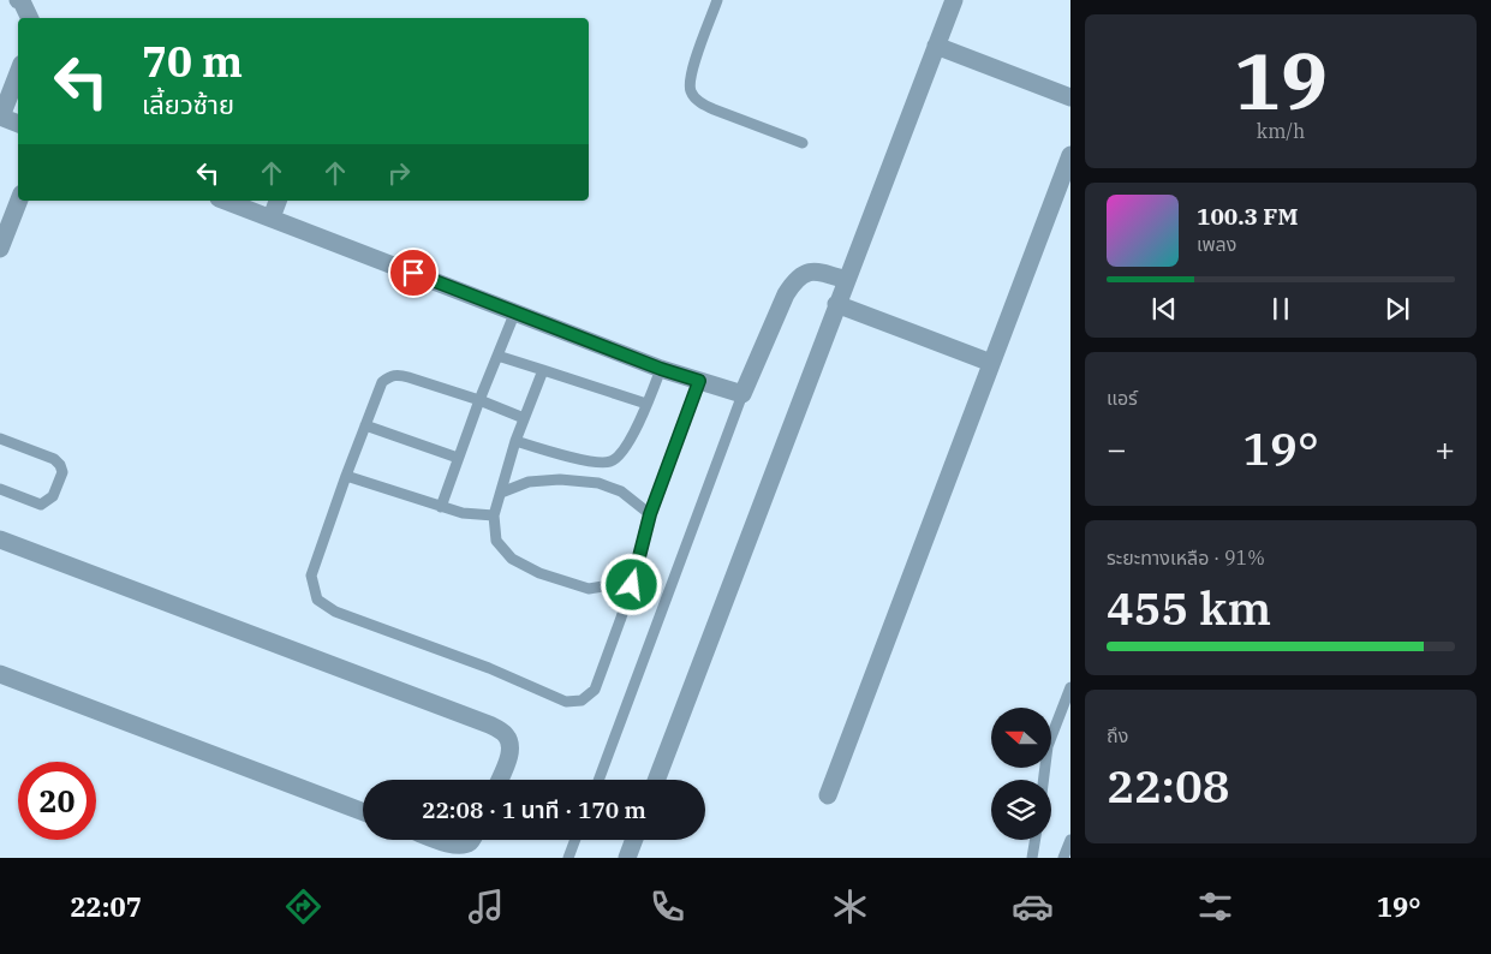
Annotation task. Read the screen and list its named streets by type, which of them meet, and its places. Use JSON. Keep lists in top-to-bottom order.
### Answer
{
  "north": "left",
  "page": {
    "tile": [
      ["19", "km/h"],
      "แอร์",
      ["ระยะทางเหลือ · 91%", "455 km"],
      ["ถึง", "22:08"]
    ],
    "turn": ["70 m", "เลี้ยวซ้าย"],
    "song": ["100.3 FM", "เพลง"],
    "heat": ["−", "19°", "+"],
    "limit": "20",
    "trip": "22:08 · 1 นาที · 170 m",
    "tabs": ["22:07", "19°"]
  }
}
